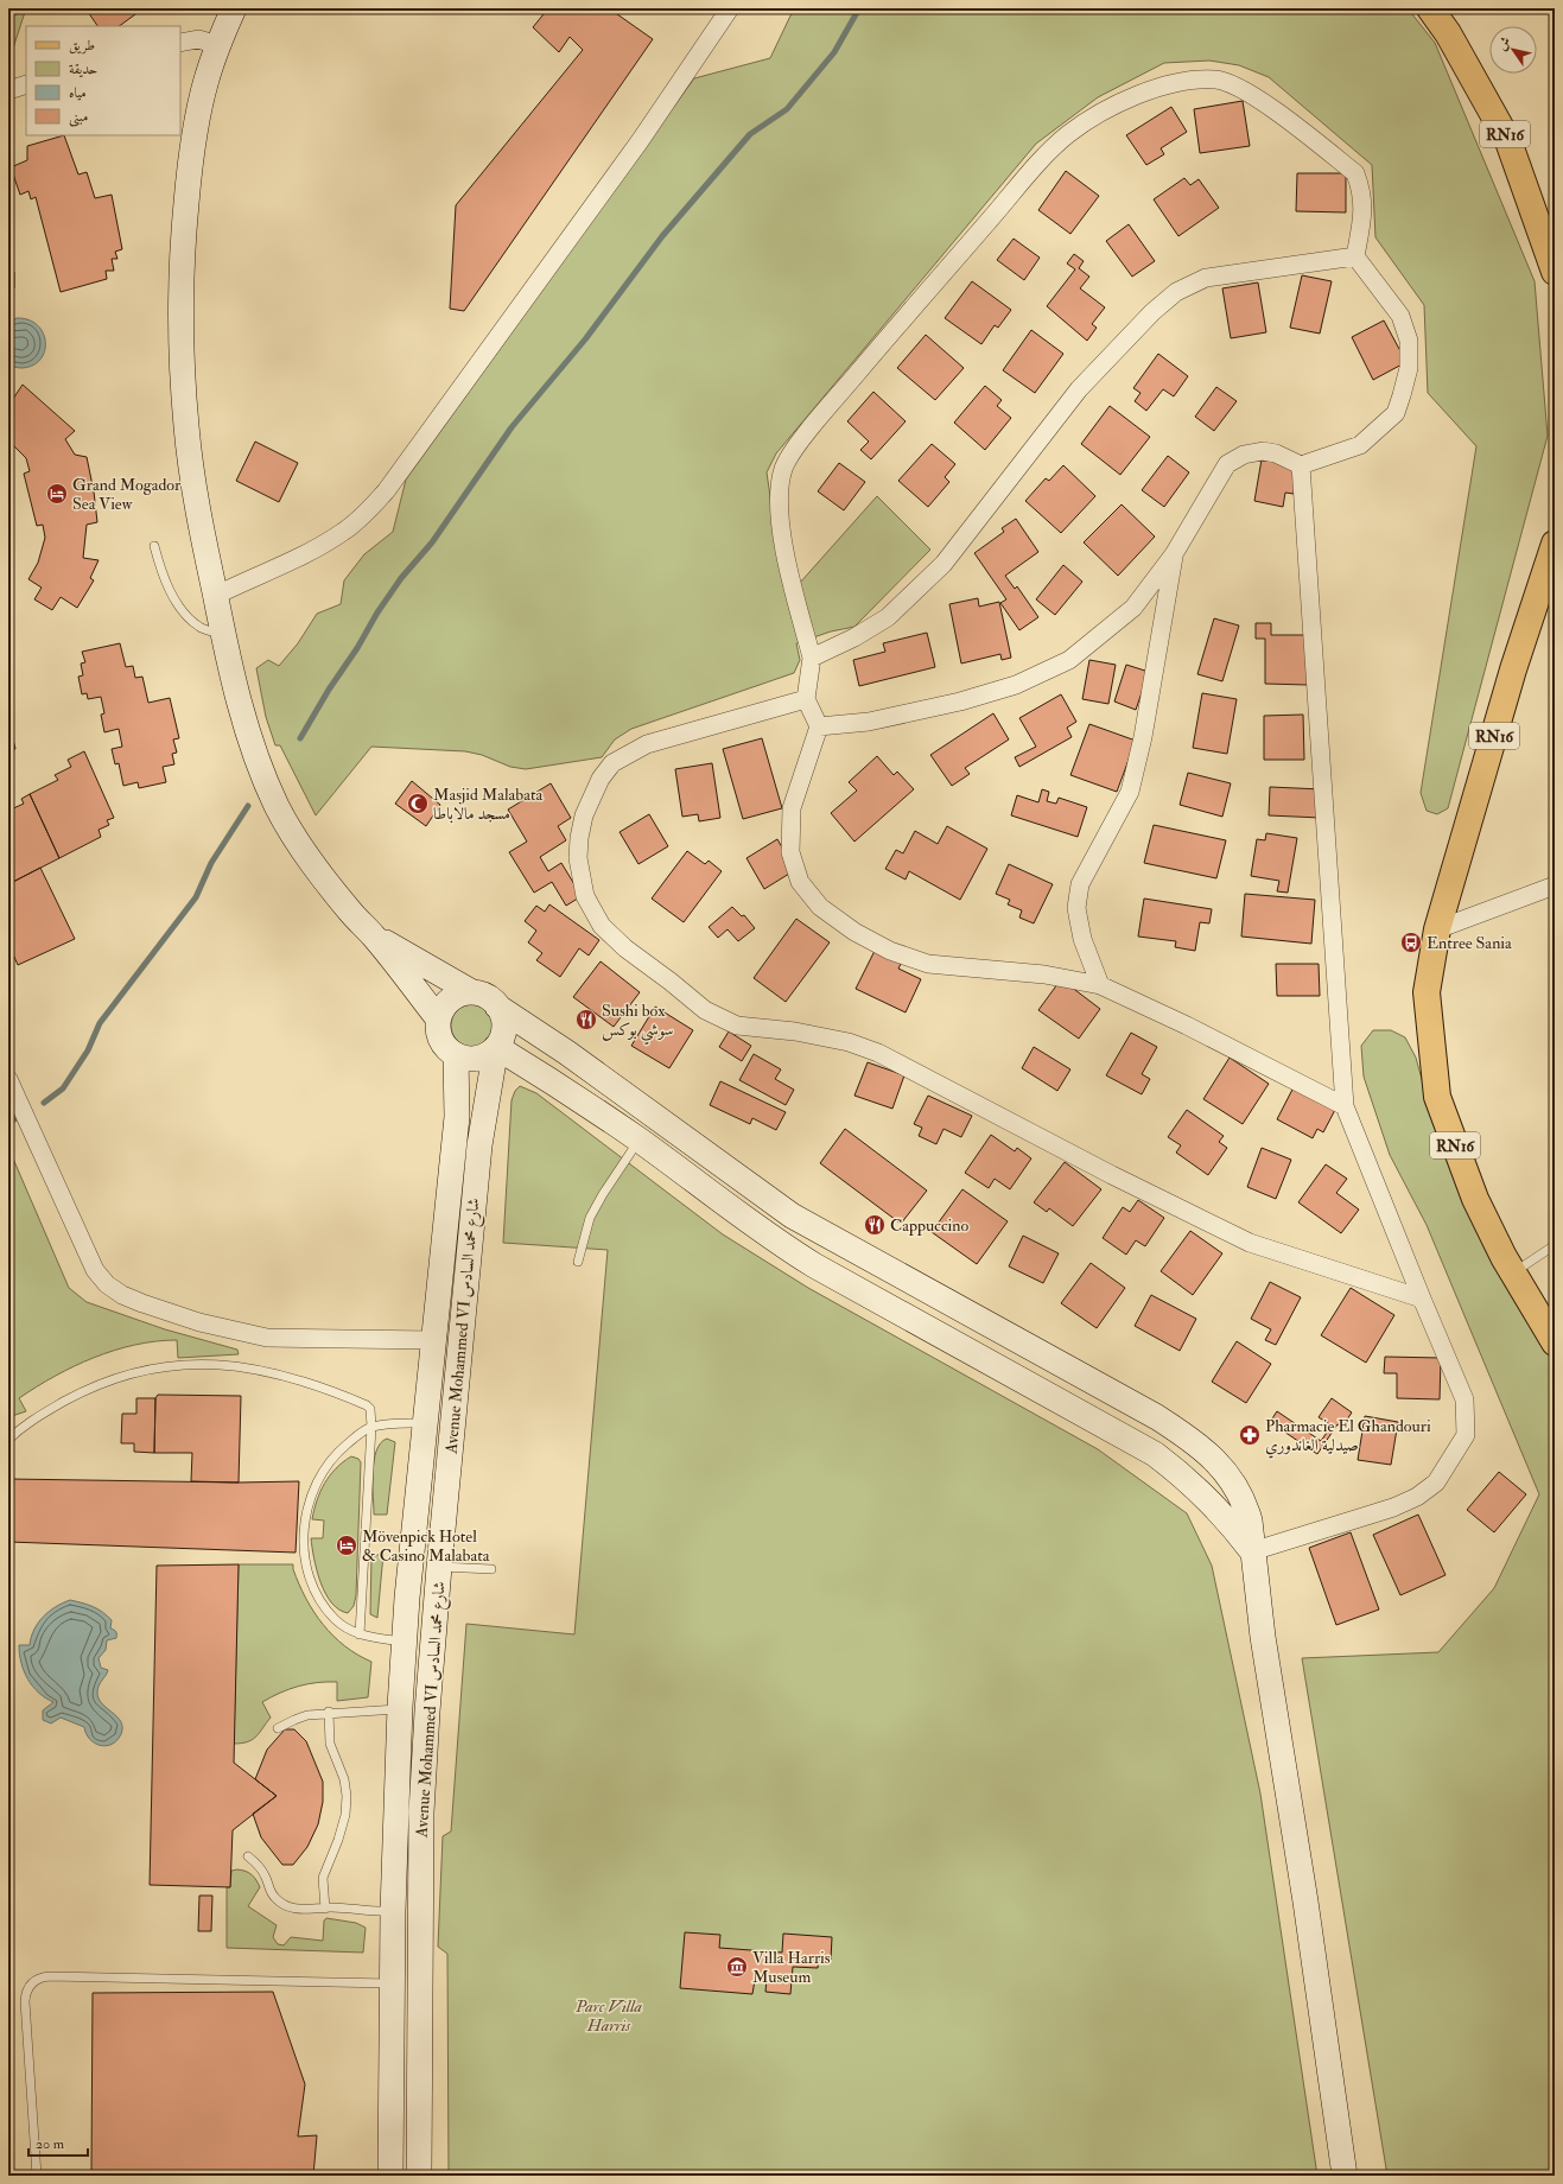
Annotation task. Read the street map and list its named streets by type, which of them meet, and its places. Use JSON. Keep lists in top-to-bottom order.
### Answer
{
  "streets": {
    "main road": ["RN16", "Avenue Mohammed VI شارع محمد السادس"]
  },
  "parks": ["Parc Villa Harris"],
  "places": {
    "hotel": ["Grand Mogador Sea View", "Mövenpick Hotel & Casino Malabata"],
    "mosque": ["Masjid Malabata مسجد مالاباطا"],
    "bus stop": ["Entree Sania"],
    "restaurant": ["Sushi box سوشي بوكس", "Cappuccino"],
    "pharmacy": ["Pharmacie El Ghandouri صيدلية الغاندوري"],
    "museum": ["Villa Harris Museum"]
  },
  "legend": [
    "طريق",
    "حديقة",
    "مياه",
    "مبنى"
  ],
  "scale_bar": "20 m",
  "north": "top left"
}
